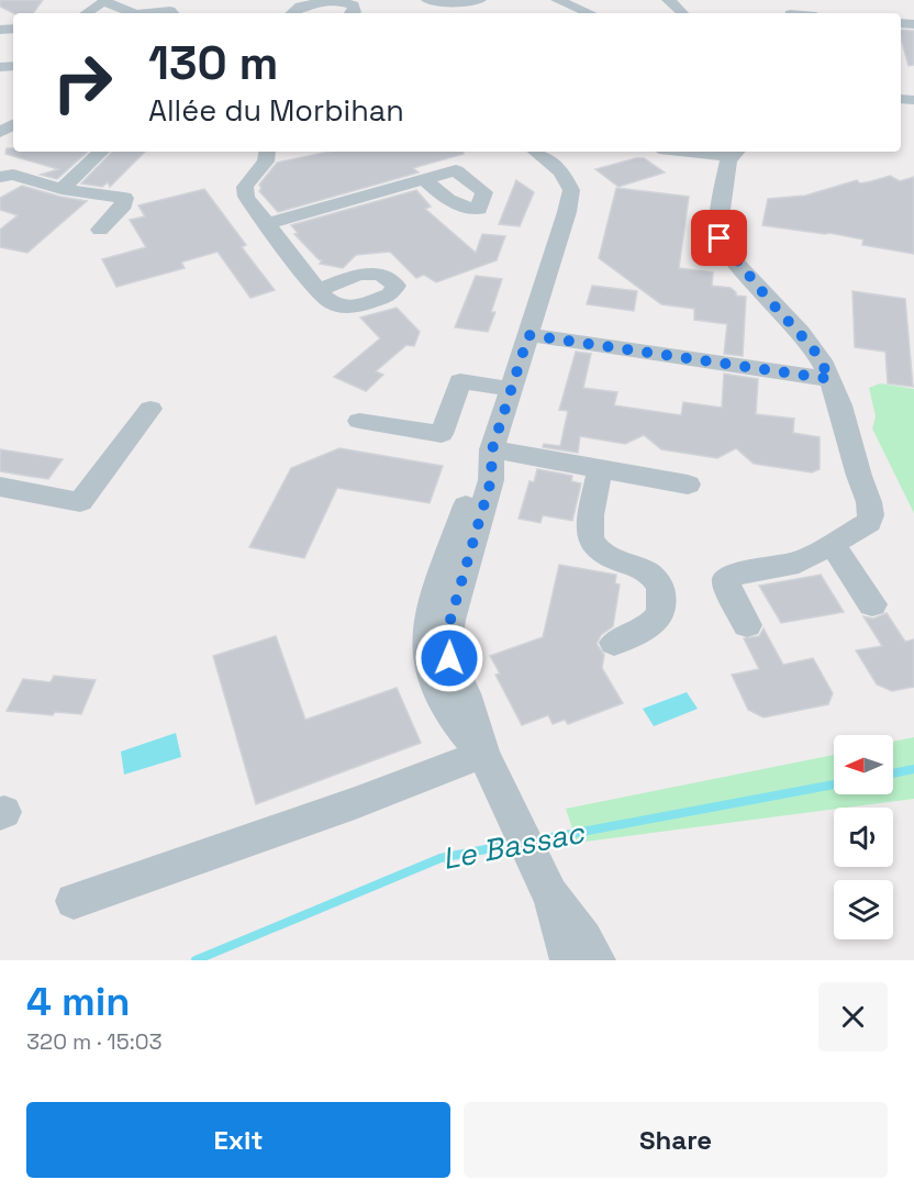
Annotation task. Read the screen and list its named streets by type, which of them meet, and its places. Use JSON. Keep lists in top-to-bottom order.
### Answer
{
  "water": ["Le Bassac"],
  "north": "left",
  "page": {
    "turn": ["130 m", "Allée du Morbihan"],
    "heading": ["4 min", "320 m · 15:03"],
    "buttons": ["Exit", "Share"]
  }
}
